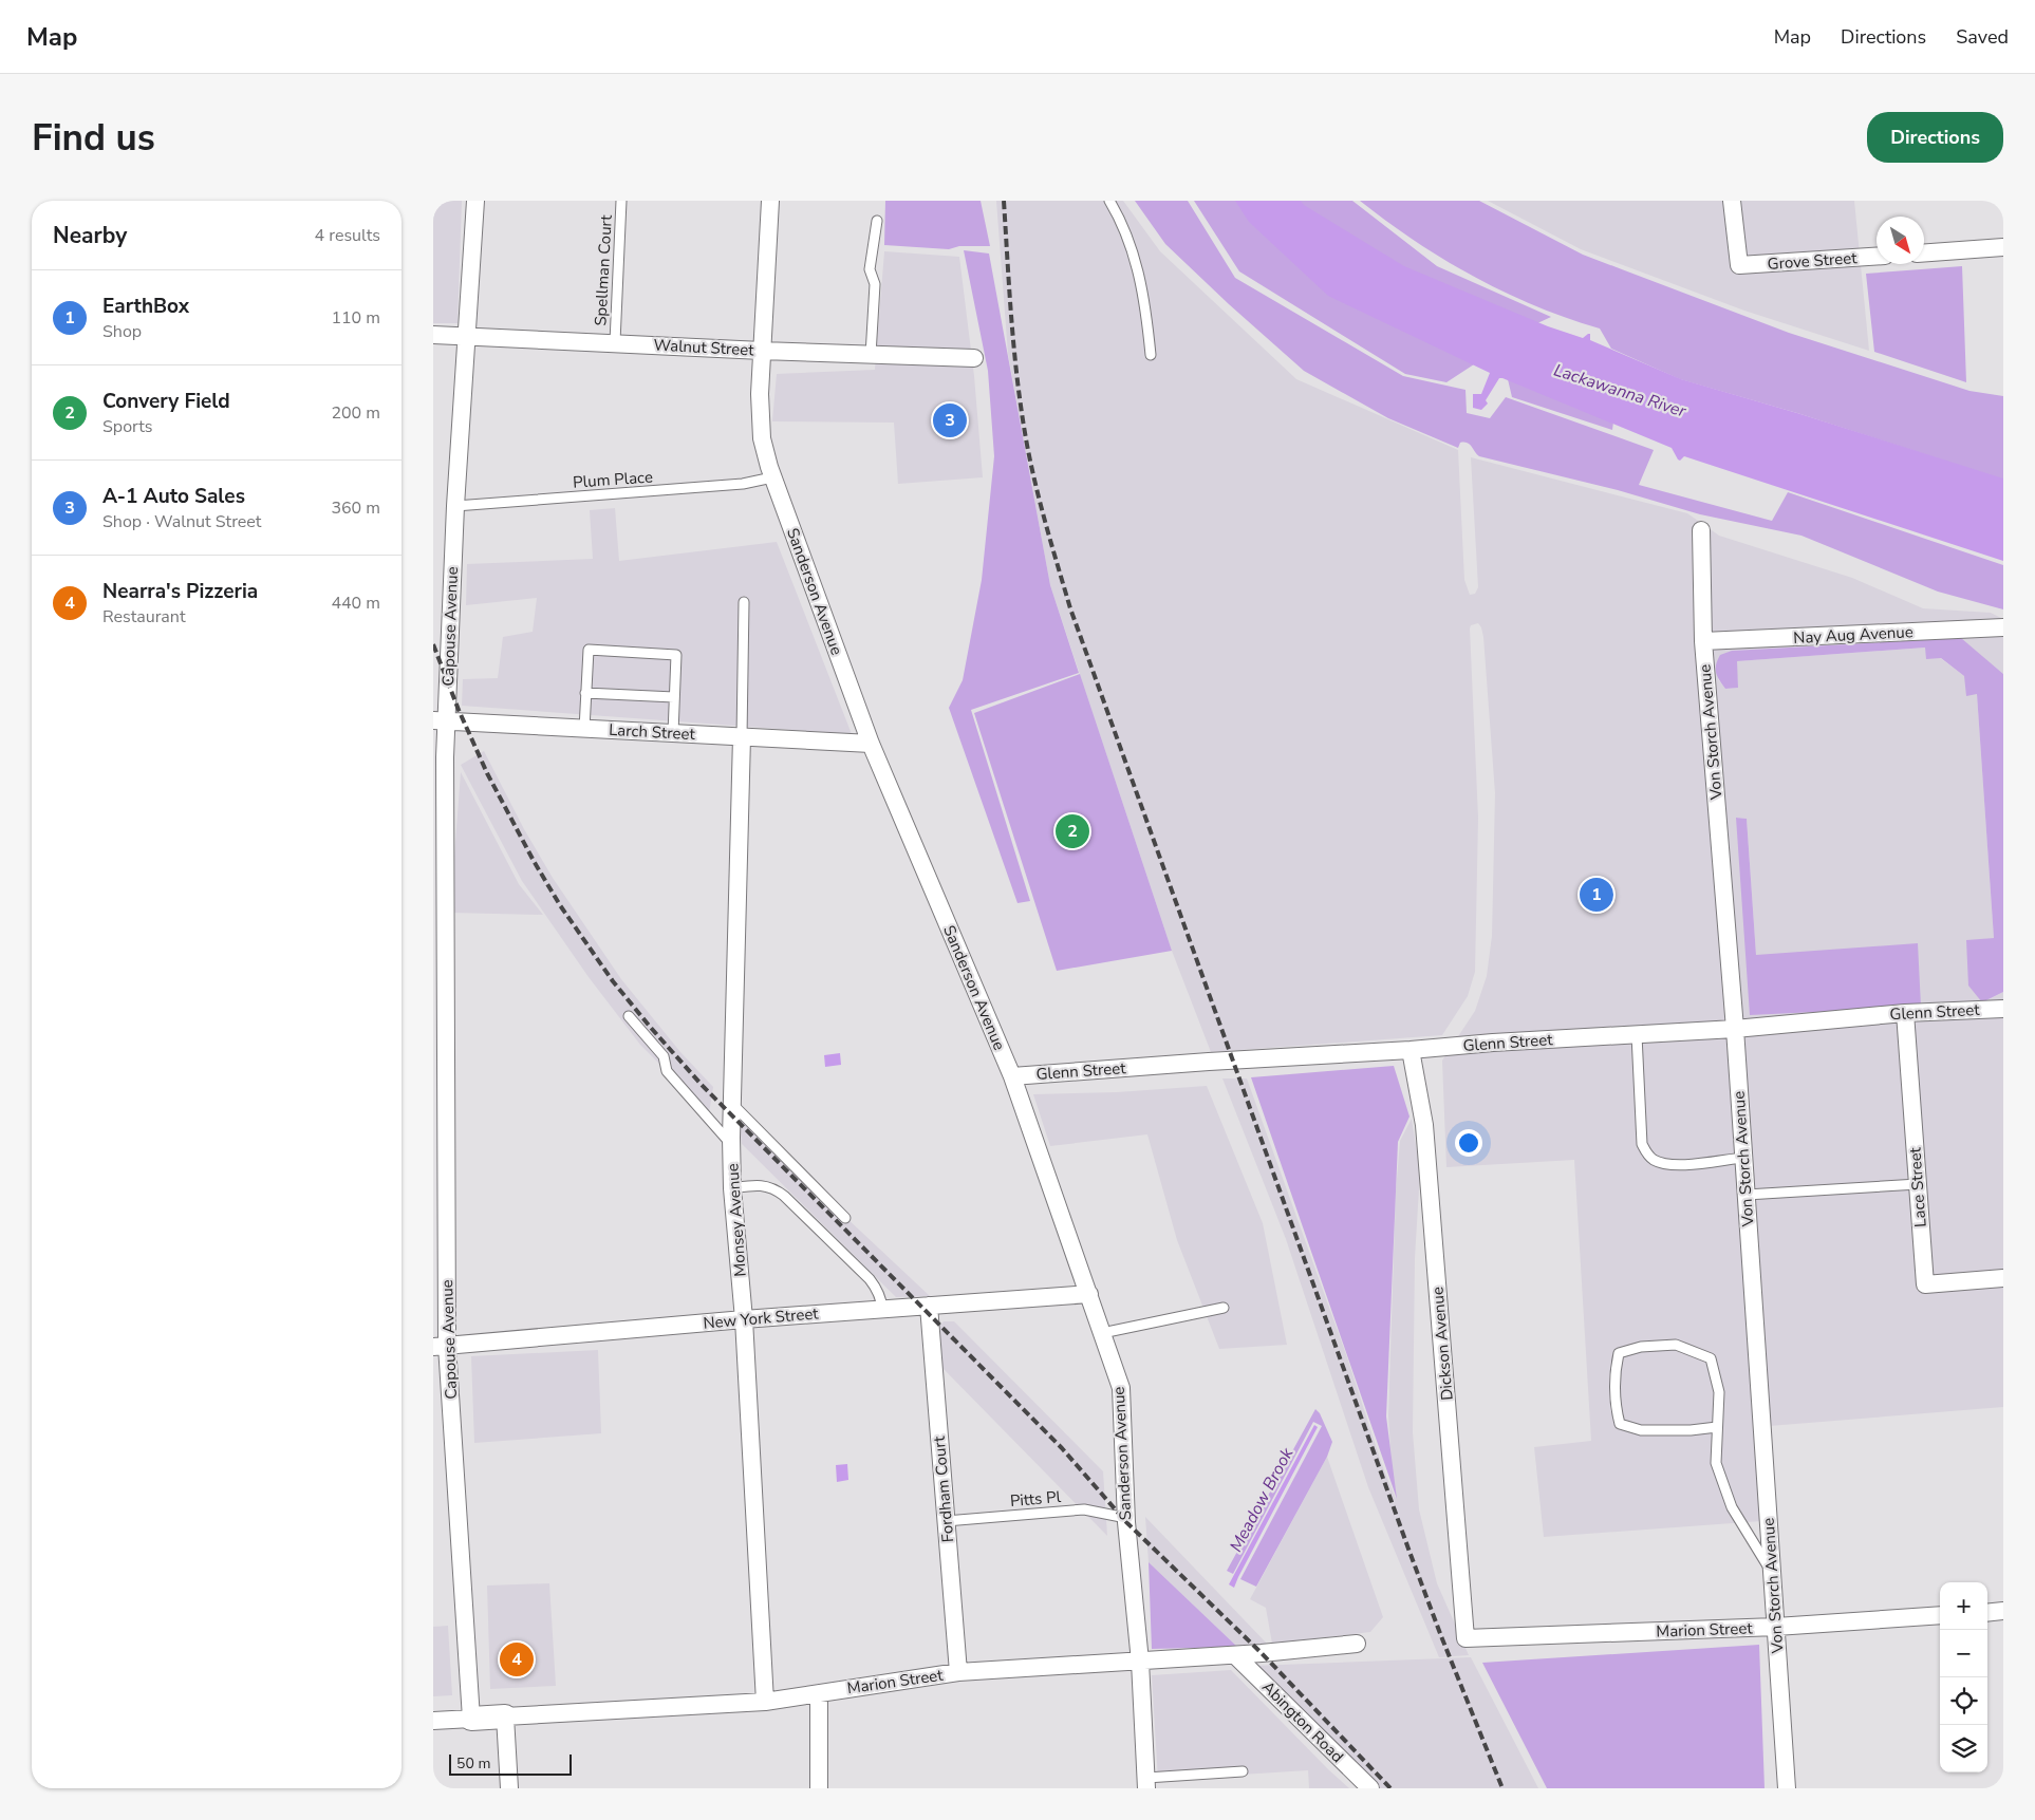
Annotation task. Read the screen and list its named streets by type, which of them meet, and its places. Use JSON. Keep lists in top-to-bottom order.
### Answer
{
  "streets": {
    "street": [
      "Grove Street",
      "Walnut Street",
      "Sanderson Avenue",
      "Capouse Avenue",
      "Nay Aug Avenue",
      "Larch Street",
      "Von Storch Avenue",
      "Glenn Street",
      "Lace Street",
      "Monsey Avenue",
      "New York Street",
      "Dickson Avenue",
      "Fordham Court",
      "Marion Street",
      "Abington Road"
    ],
    "lane": ["Spellman Court", "Plum Place", "Pitts Pl"]
  },
  "crossings": [
    ["Spellman Court", "Walnut Street"],
    ["Walnut Street", "Sanderson Avenue"],
    ["Walnut Street", "Capouse Avenue"],
    ["Plum Place", "Sanderson Avenue"],
    ["Plum Place", "Capouse Avenue"],
    ["Sanderson Avenue", "Larch Street"],
    ["Sanderson Avenue", "Glenn Street"],
    ["Sanderson Avenue", "New York Street"],
    ["Sanderson Avenue", "Pitts Pl"],
    ["Sanderson Avenue", "Marion Street"],
    ["Capouse Avenue", "Larch Street"],
    ["Capouse Avenue", "New York Street"],
    ["Capouse Avenue", "Marion Street"],
    ["Nay Aug Avenue", "Von Storch Avenue"],
    ["Larch Street", "Monsey Avenue"],
    ["Von Storch Avenue", "Glenn Street"],
    ["Von Storch Avenue", "Marion Street"],
    ["Glenn Street", "Lace Street"],
    ["Glenn Street", "Dickson Avenue"],
    ["Monsey Avenue", "New York Street"],
    ["Monsey Avenue", "Marion Street"],
    ["New York Street", "Fordham Court"],
    ["Dickson Avenue", "Marion Street"],
    ["Fordham Court", "Pitts Pl"],
    ["Fordham Court", "Marion Street"],
    ["Marion Street", "Abington Road"]
  ],
  "water": ["Lackawanna River", "Meadow Brook"],
  "scale_bar": "50 m",
  "north": "bottom right",
  "page": {
    "header": "Map",
    "nav": ["Map", "Directions", "Saved"],
    "buttons": "Directions",
    "title": "Find us",
    "heading": ["Nearby", "4 results"],
    "list": [
      {
        "mark": "1",
        "name": "EarthBox",
        "note": "Shop",
        "value": "110 m"
      },
      {
        "mark": "2",
        "name": "Convery Field",
        "note": "Sports",
        "value": "200 m"
      },
      {
        "mark": "3",
        "name": "A-1 Auto Sales",
        "note": "Shop · Walnut Street",
        "value": "360 m"
      },
      {
        "mark": "4",
        "name": "Nearra's Pizzeria",
        "note": "Restaurant",
        "value": "440 m"
      }
    ],
    "pins": [
      "3",
      "2",
      "1",
      "4"
    ],
    "map_buttons": ["+", "−"],
    "scale": "50 m"
  }
}
